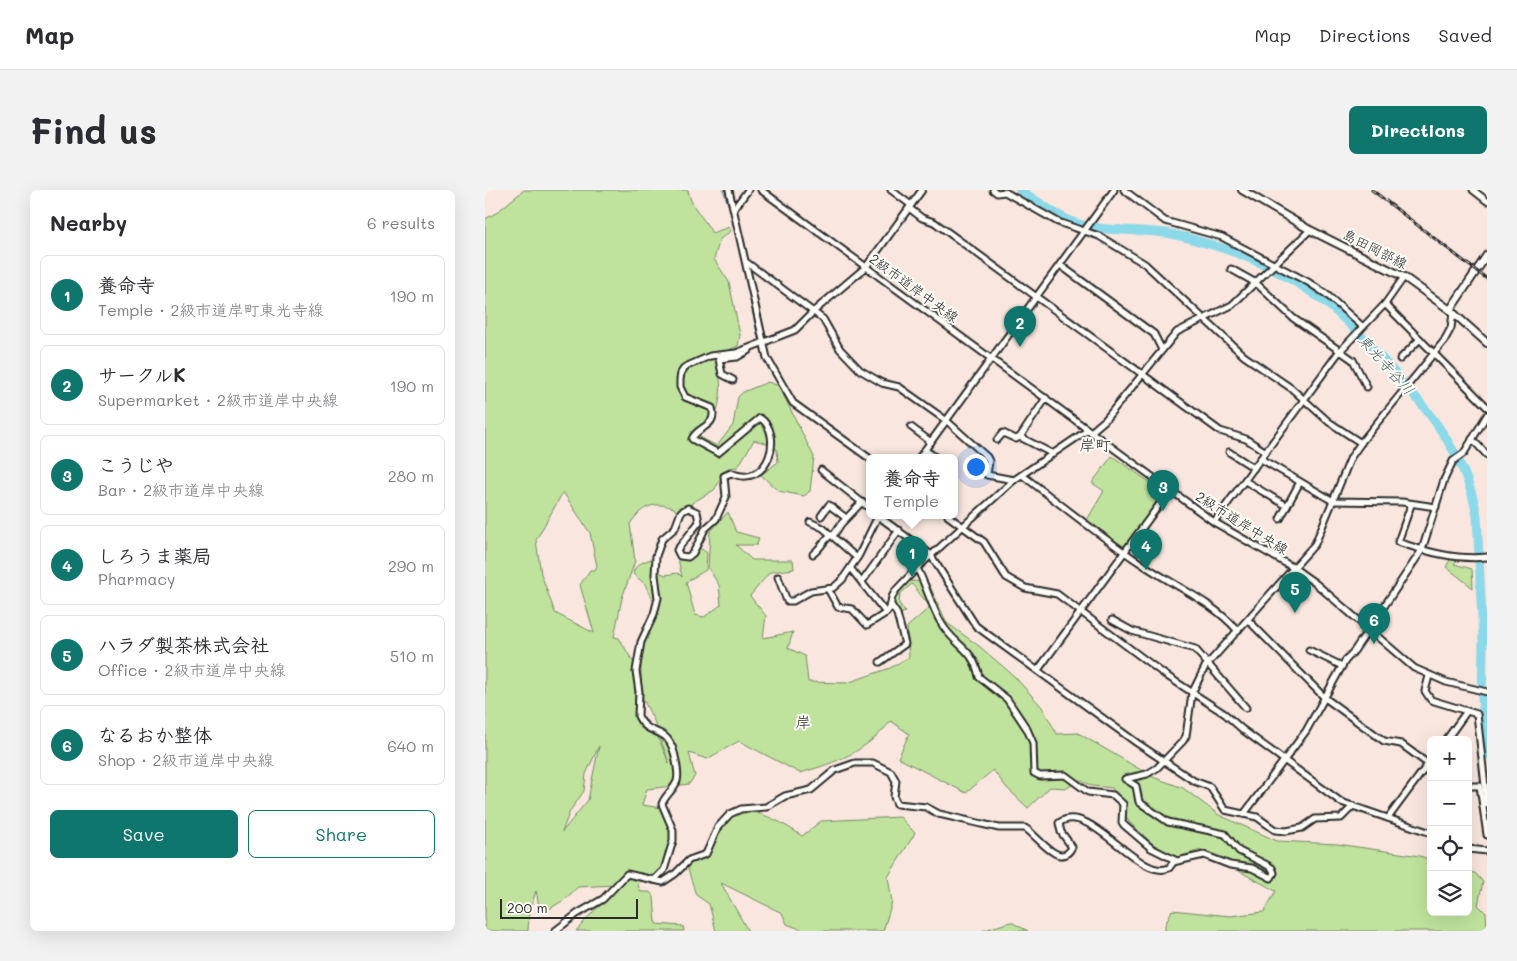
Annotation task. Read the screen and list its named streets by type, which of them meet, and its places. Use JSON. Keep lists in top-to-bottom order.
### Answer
{
  "streets": {
    "main road": ["島田岡部線"],
    "street": ["2級市道岸中央線"]
  },
  "districts": ["岸町", "岸"],
  "water": ["東光寺谷川"],
  "scale_bar": "200 m",
  "page": {
    "header": "Map",
    "nav": ["Map", "Directions", "Saved"],
    "buttons": [
      "Directions",
      ["Save", "Share"]
    ],
    "title": "Find us",
    "heading": ["Nearby", "6 results"],
    "list": [
      {
        "mark": "1",
        "name": "養命寺",
        "note": "Temple · 2級市道岸町東光寺線",
        "value": "190 m"
      },
      {
        "mark": "2",
        "name": "サークルK",
        "note": "Supermarket · 2級市道岸中央線",
        "value": "190 m"
      },
      {
        "mark": "3",
        "name": "こうじや",
        "note": "Bar · 2級市道岸中央線",
        "value": "280 m"
      },
      {
        "mark": "4",
        "name": "しろうま薬局",
        "note": "Pharmacy",
        "value": "290 m"
      },
      {
        "mark": "5",
        "name": "ハラダ製茶株式会社",
        "note": "Office · 2級市道岸中央線",
        "value": "510 m"
      },
      {
        "mark": "6",
        "name": "なるおか整体",
        "note": "Shop · 2級市道岸中央線",
        "value": "640 m"
      }
    ],
    "pins": [
      "2",
      "3",
      "4",
      "1",
      "5",
      "6"
    ],
    "popup": ["養命寺", "Temple"],
    "map_buttons": ["+", "−"],
    "scale": "200 m"
  }
}
